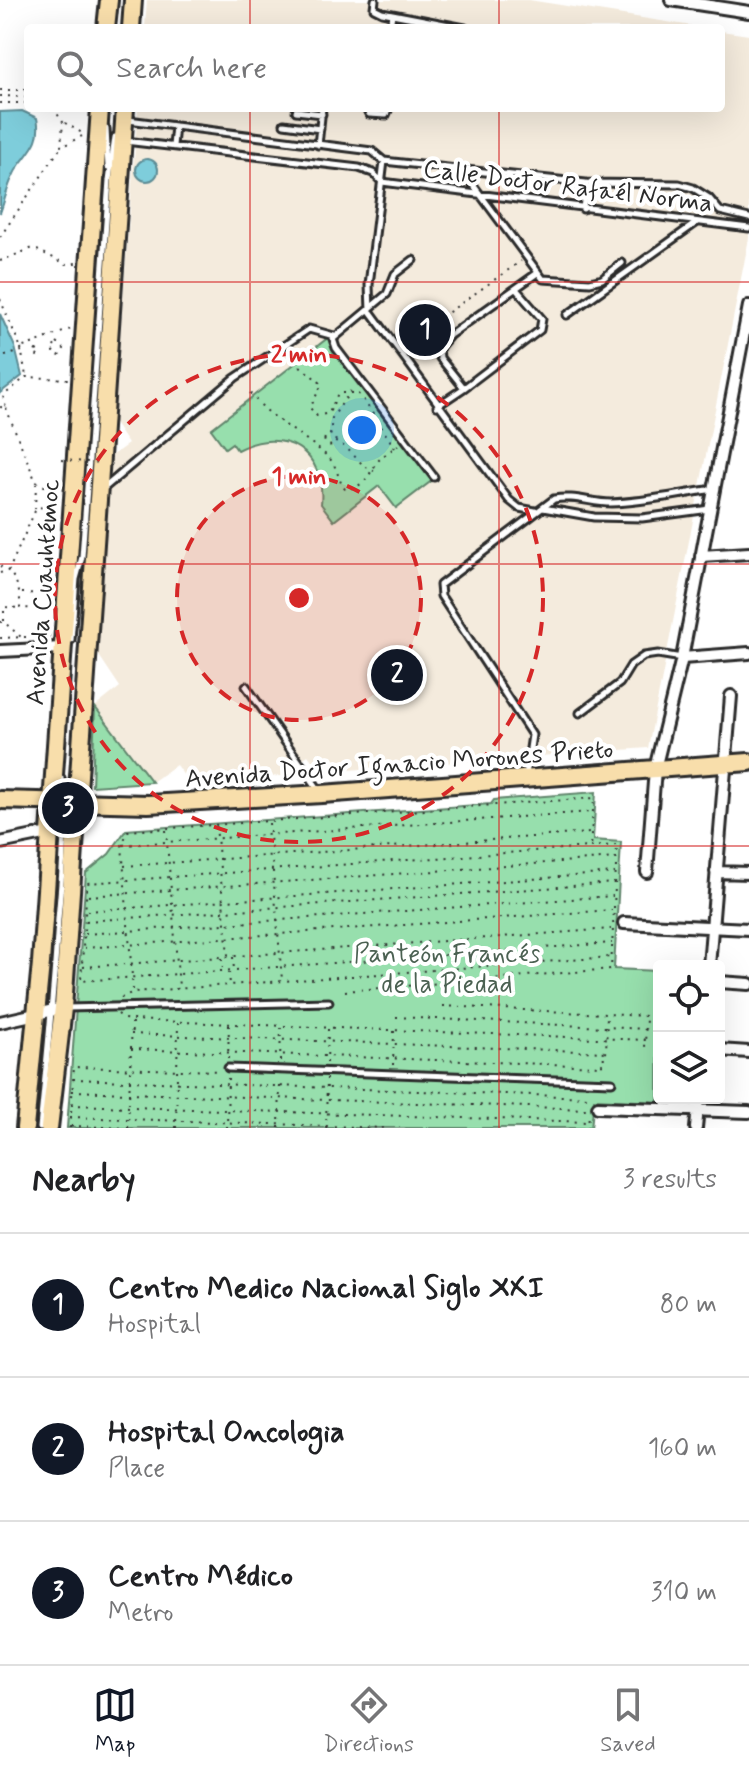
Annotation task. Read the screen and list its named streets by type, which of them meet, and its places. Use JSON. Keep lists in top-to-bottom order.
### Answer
{
  "streets": {
    "main road": ["Avenida Cuauhtémoc", "Avenida Doctor Ignacio Morones Prieto"],
    "lane": ["Calle Doctor Rafaél Norma"]
  },
  "crossings": [
    ["Calle Doctor Rafaél Norma", "Avenida Cuauhtémoc"],
    ["Avenida Cuauhtémoc", "Avenida Doctor Ignacio Morones Prieto"]
  ],
  "parks": ["Panteón Francés de la Piedad"],
  "page": {
    "search": "Search here",
    "pins": ["1", "2", "3"],
    "heading": ["Nearby", "3 results"],
    "list": [
      {
        "mark": "1",
        "name": "Centro Medico Nacional Siglo XXI",
        "note": "Hospital",
        "value": "80 m"
      },
      {
        "mark": "2",
        "name": "Hospital Oncologia",
        "note": "Place",
        "value": "160 m"
      },
      {
        "mark": "3",
        "name": "Centro Médico",
        "note": "Metro",
        "value": "310 m"
      }
    ],
    "nav": ["Map", "Directions", "Saved"]
  },
  "rings": ["2 min", "1 min"]
}
